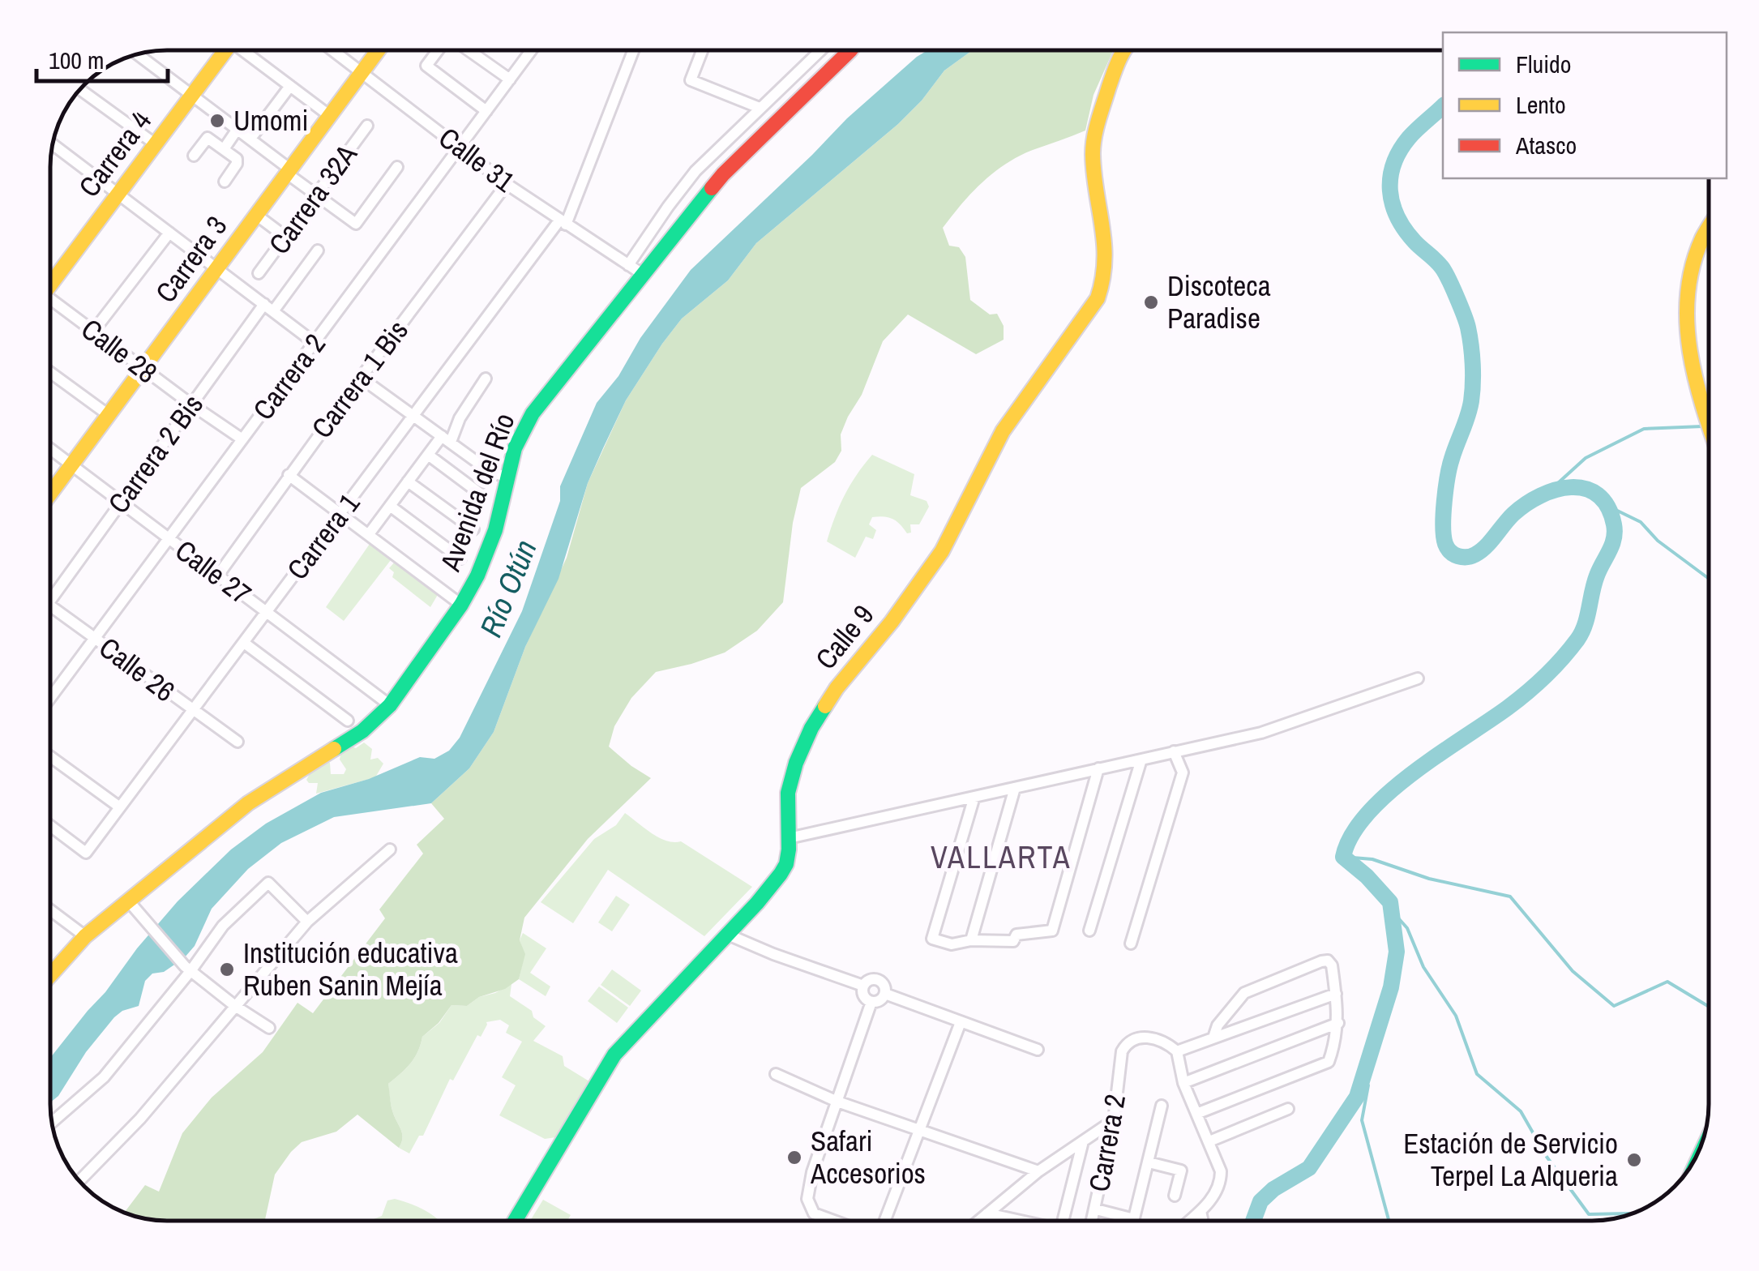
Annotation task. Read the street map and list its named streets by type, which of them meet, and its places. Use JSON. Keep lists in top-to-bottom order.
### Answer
{
  "streets": {
    "main road": [
      "Carrera 4",
      "Carrera 3",
      "Avenida del Río",
      "Calle 9"
    ],
    "street": [
      "Calle 31",
      "Carrera 32A",
      "Calle 28",
      "Carrera 2",
      "Carrera 1 Bis",
      "Carrera 2 Bis",
      "Carrera 1",
      "Calle 27",
      "Calle 26"
    ]
  },
  "crossings": [
    ["Calle 31", "Carrera 3"],
    ["Calle 31", "Carrera 2"],
    ["Calle 31", "Carrera 1 Bis"],
    ["Calle 31", "Avenida del Río"],
    ["Calle 31", "Carrera 1"],
    ["Carrera 3", "Calle 28"],
    ["Carrera 3", "Calle 27"],
    ["Calle 28", "Carrera 2"],
    ["Calle 28", "Carrera 2 Bis"],
    ["Carrera 2", "Calle 27"],
    ["Carrera 2", "Calle 26"],
    ["Carrera 1 Bis", "Calle 27"],
    ["Carrera 2 Bis", "Calle 27"],
    ["Avenida del Río", "Calle 27"],
    ["Carrera 1", "Calle 27"],
    ["Carrera 1", "Calle 26"]
  ],
  "districts": ["VALLARTA"],
  "water": ["Río Otún"],
  "places": [
    "Umomi",
    "Discoteca Paradise",
    "Institución educativa Ruben Sanin Mejía",
    "Safari Accesorios",
    "Estación de Servicio Terpel La Alqueria"
  ],
  "legend": ["Fluido", "Lento", "Atasco"],
  "scale_bar": "100 m"
}
